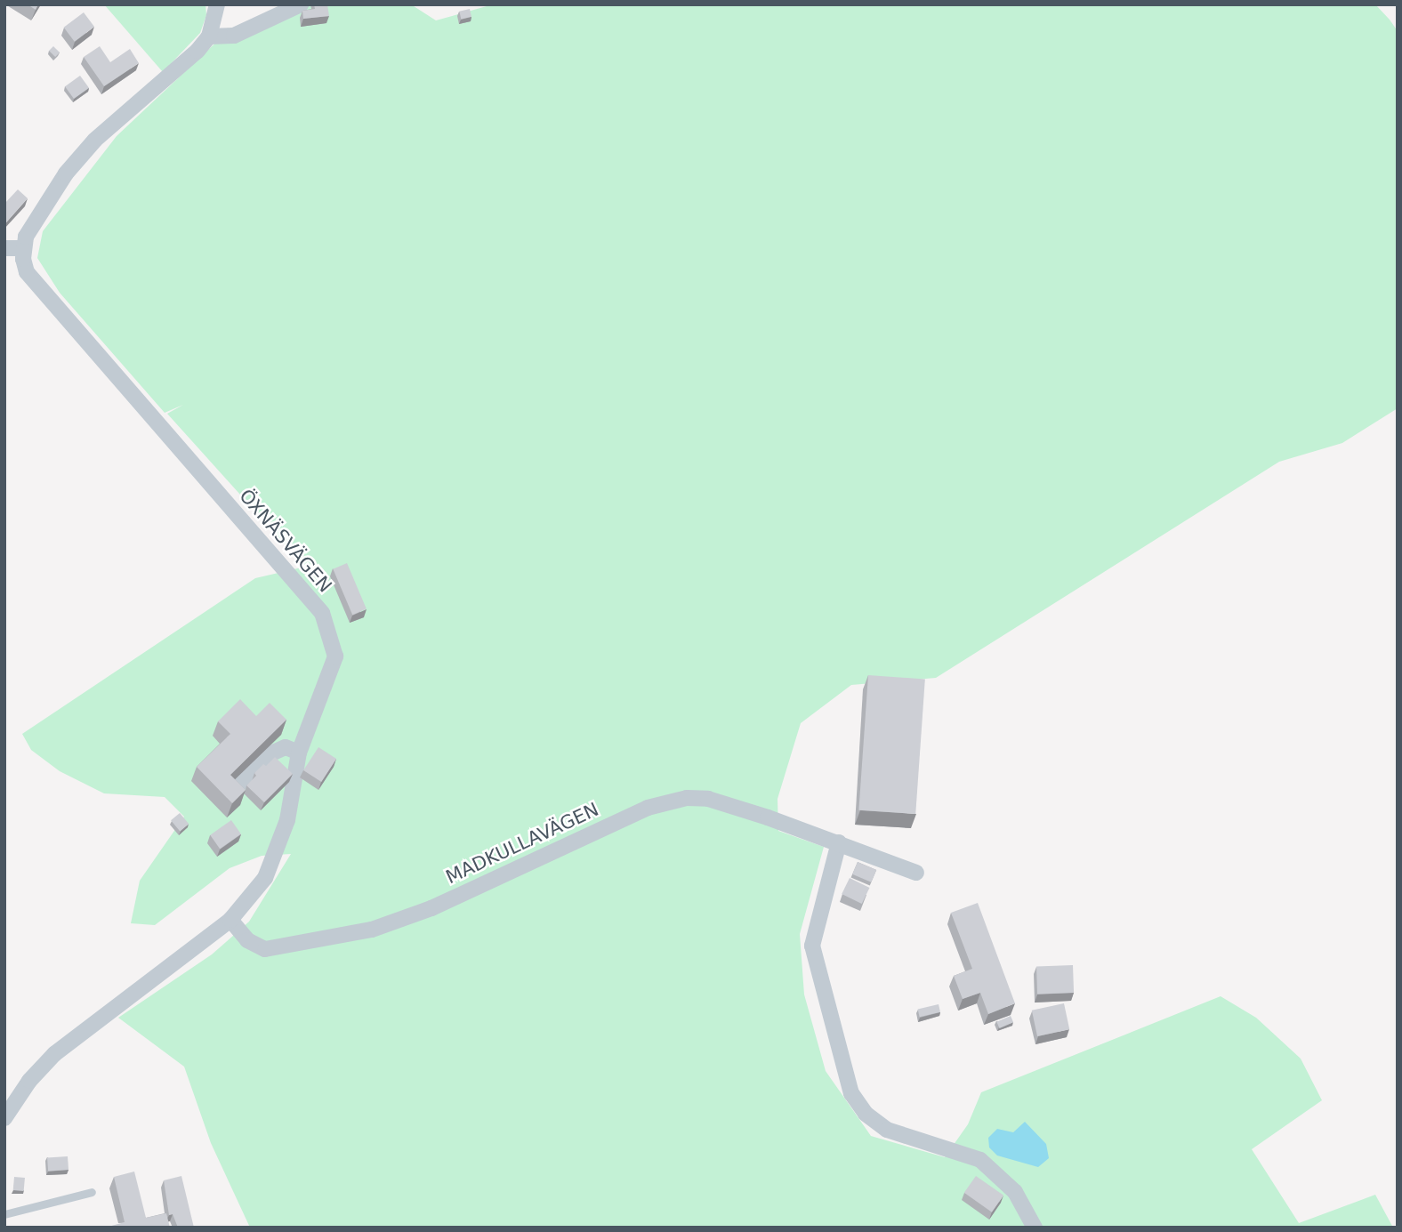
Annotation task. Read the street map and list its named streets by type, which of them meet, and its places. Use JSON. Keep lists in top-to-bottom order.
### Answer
{
  "streets": {
    "street": ["ÖXNÄSVÄGEN", "MADKULLAVÄGEN"]
  },
  "crossings": [
    ["ÖXNÄSVÄGEN", "MADKULLAVÄGEN"]
  ]
}
